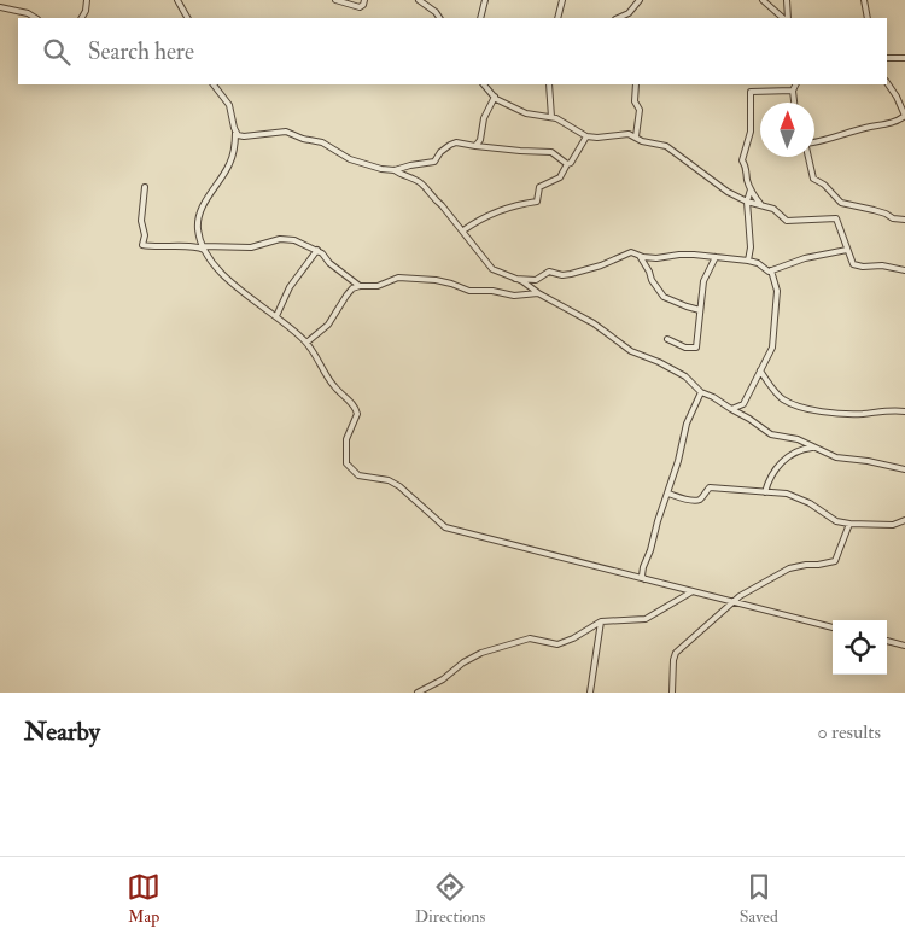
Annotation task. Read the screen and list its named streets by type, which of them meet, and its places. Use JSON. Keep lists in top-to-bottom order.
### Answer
{
  "north": "top",
  "page": {
    "search": "Search here",
    "heading": ["Nearby", "0 results"],
    "nav": ["Map", "Directions", "Saved"]
  }
}
